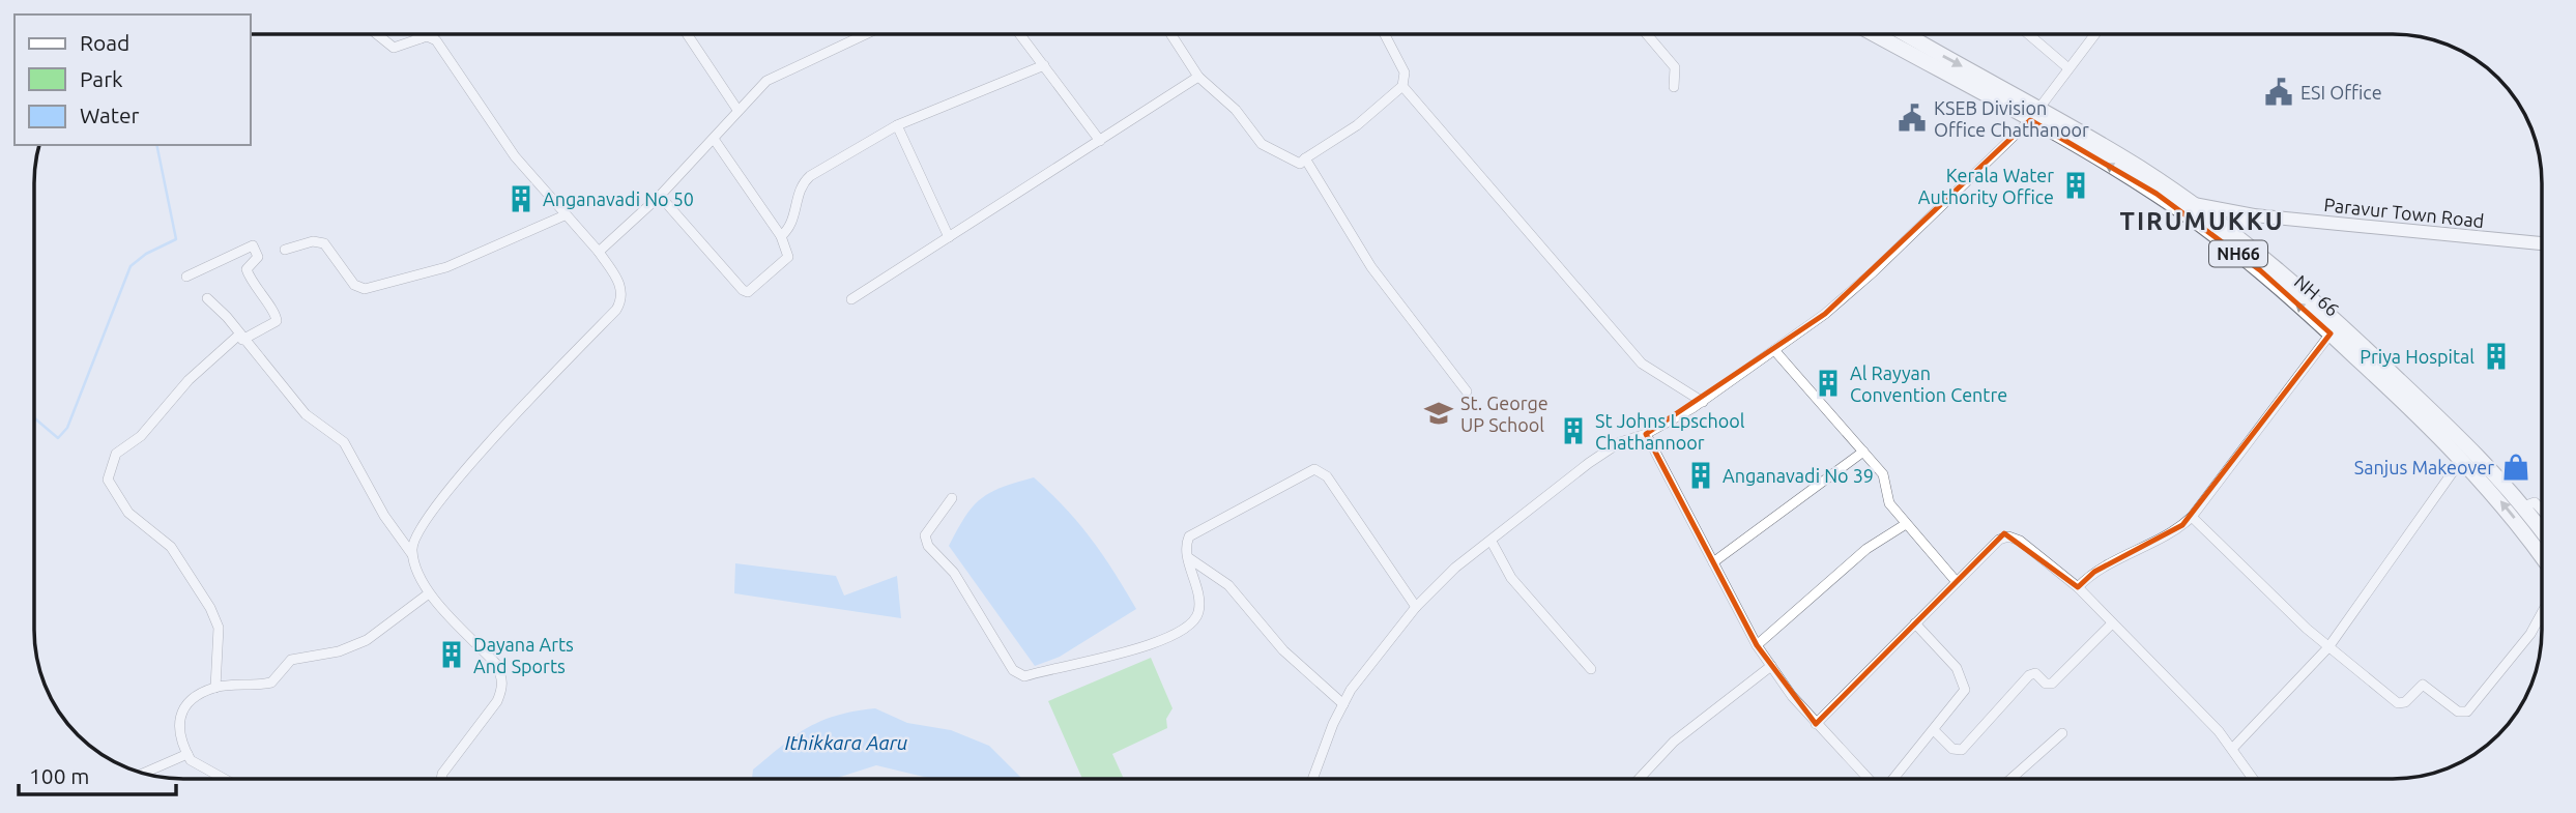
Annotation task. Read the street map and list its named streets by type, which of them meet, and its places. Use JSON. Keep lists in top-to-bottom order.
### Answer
{
  "streets": {
    "highway": ["NH66", "NH 66"],
    "main road": ["Paravur Town Road"]
  },
  "crossings": [
    ["Paravur Town Road", "NH 66"]
  ],
  "districts": ["TIRUMUKKU"],
  "water": ["Ithikkara Aaru"],
  "places": {
    "public building": ["ESI Office", "KSEB Division Office Chathanoor"],
    "building": [
      "Kerala Water Authority Office",
      "Anganavadi No 50",
      "Priya Hospital",
      "Al Rayyan Convention Centre",
      "St Johns Lpschool Chathannoor",
      "Anganavadi No 39",
      "Dayana Arts And Sports"
    ],
    "school or university": ["St. George UP School"],
    "shop": ["Sanjus Makeover"]
  },
  "legend": ["Road", "Park", "Water"],
  "scale_bar": "100 m"
}
